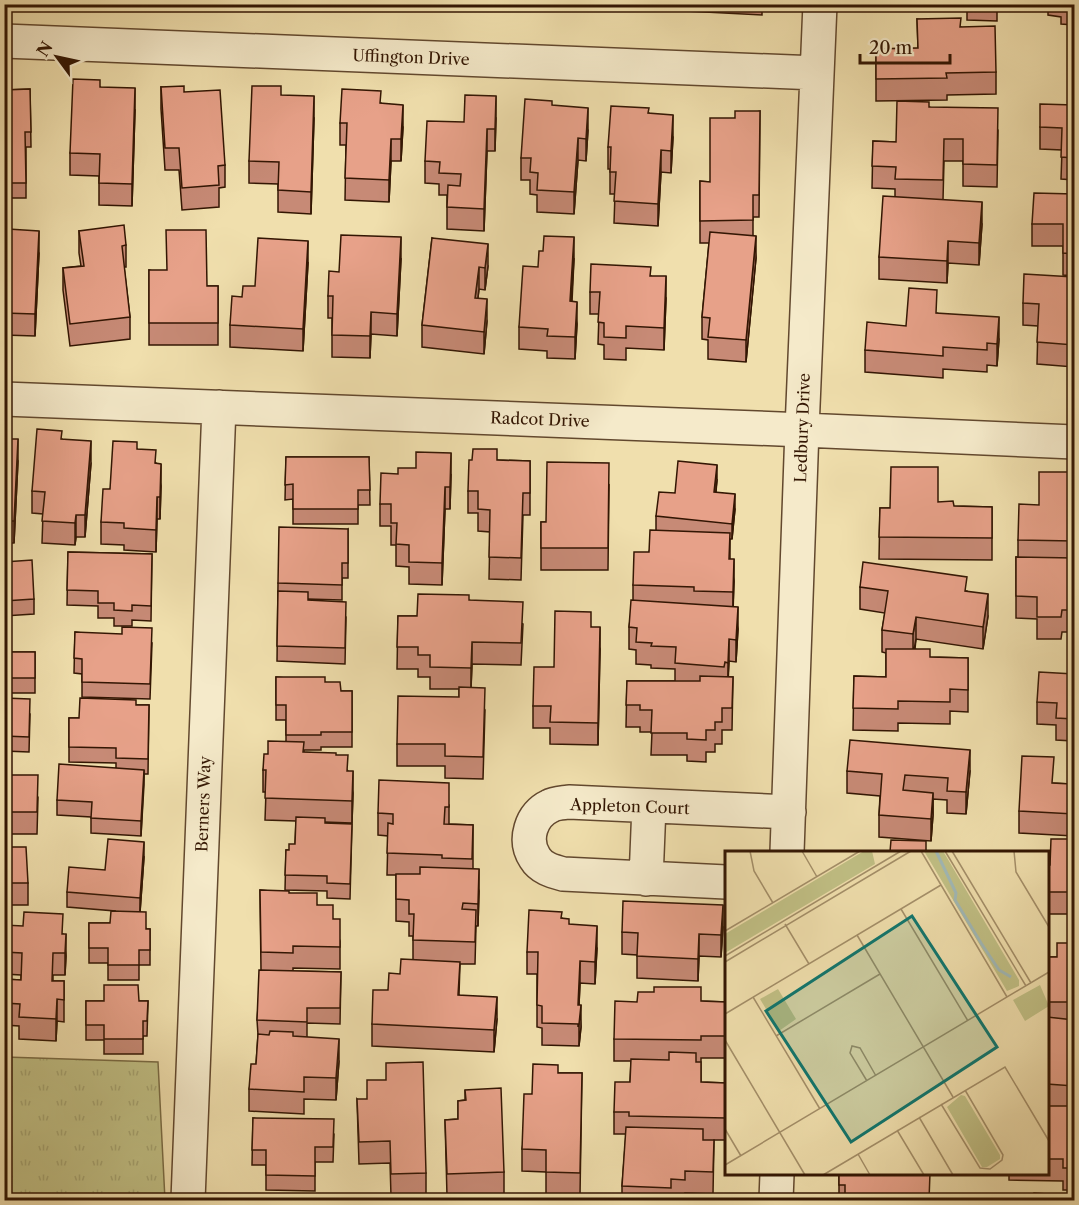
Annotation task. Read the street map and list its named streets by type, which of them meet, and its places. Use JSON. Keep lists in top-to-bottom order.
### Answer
{
  "streets": {
    "street": [
      "Uffington Drive",
      "Radcot Drive",
      "Ledbury Drive",
      "Berners Way",
      "Appleton Court"
    ]
  },
  "crossings": [
    ["Uffington Drive", "Ledbury Drive"],
    ["Radcot Drive", "Ledbury Drive"],
    ["Radcot Drive", "Berners Way"],
    ["Ledbury Drive", "Appleton Court"]
  ],
  "scale_bar": "20 m",
  "north": "top left"
}
